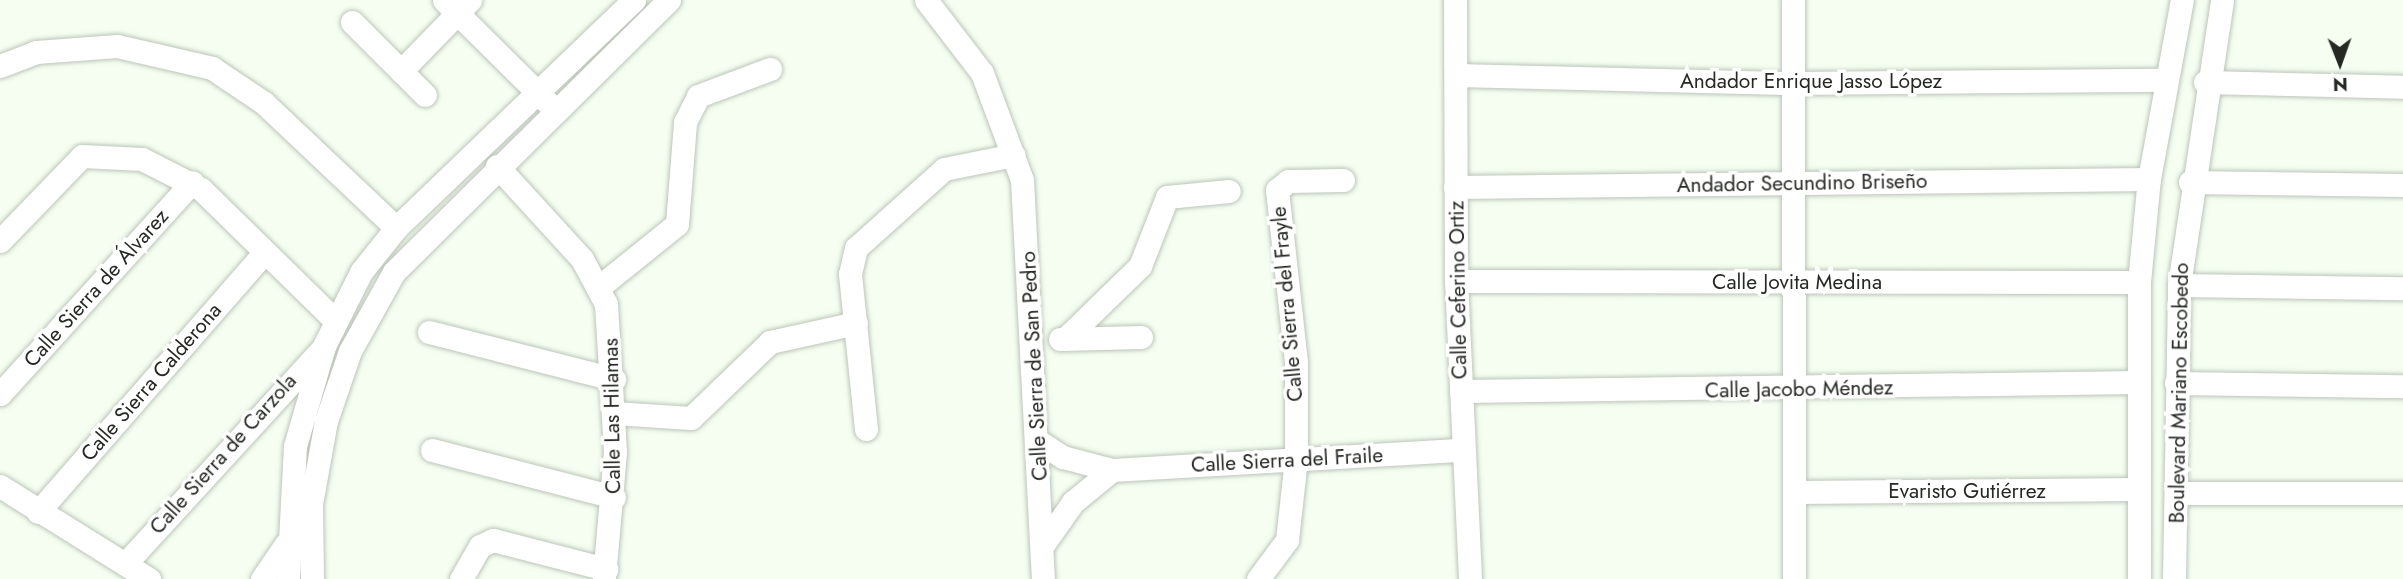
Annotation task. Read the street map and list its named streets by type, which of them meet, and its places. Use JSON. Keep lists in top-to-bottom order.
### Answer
{
  "streets": {
    "street": [
      "Andador Enrique Jasso López",
      "Andador Secundino Briseño",
      "Calle Jovita Medina",
      "Calle Sierra de Álvarez",
      "Calle Ceferino Ortiz",
      "Calle Sierra del Frayle",
      "Calle Sierra de San Pedro",
      "Calle Sierra Calderona",
      "Calle Jacobo Méndez",
      "Boulevard Mariano Escobedo",
      "Calle Las Hilamas",
      "Calle Sierra de Carzola",
      "Calle Sierra del Fraile",
      "Evaristo Gutiérrez"
    ]
  },
  "crossings": [
    ["Andador Enrique Jasso López", "Calle Ceferino Ortiz"],
    ["Andador Enrique Jasso López", "Boulevard Mariano Escobedo"],
    ["Andador Secundino Briseño", "Calle Ceferino Ortiz"],
    ["Andador Secundino Briseño", "Boulevard Mariano Escobedo"],
    ["Calle Jovita Medina", "Calle Ceferino Ortiz"],
    ["Calle Jovita Medina", "Boulevard Mariano Escobedo"],
    ["Calle Ceferino Ortiz", "Calle Jacobo Méndez"],
    ["Calle Ceferino Ortiz", "Calle Sierra del Fraile"],
    ["Calle Sierra del Frayle", "Calle Sierra del Fraile"],
    ["Calle Sierra de San Pedro", "Calle Sierra del Fraile"],
    ["Calle Jacobo Méndez", "Boulevard Mariano Escobedo"],
    ["Boulevard Mariano Escobedo", "Evaristo Gutiérrez"]
  ],
  "north": "bottom"
}
